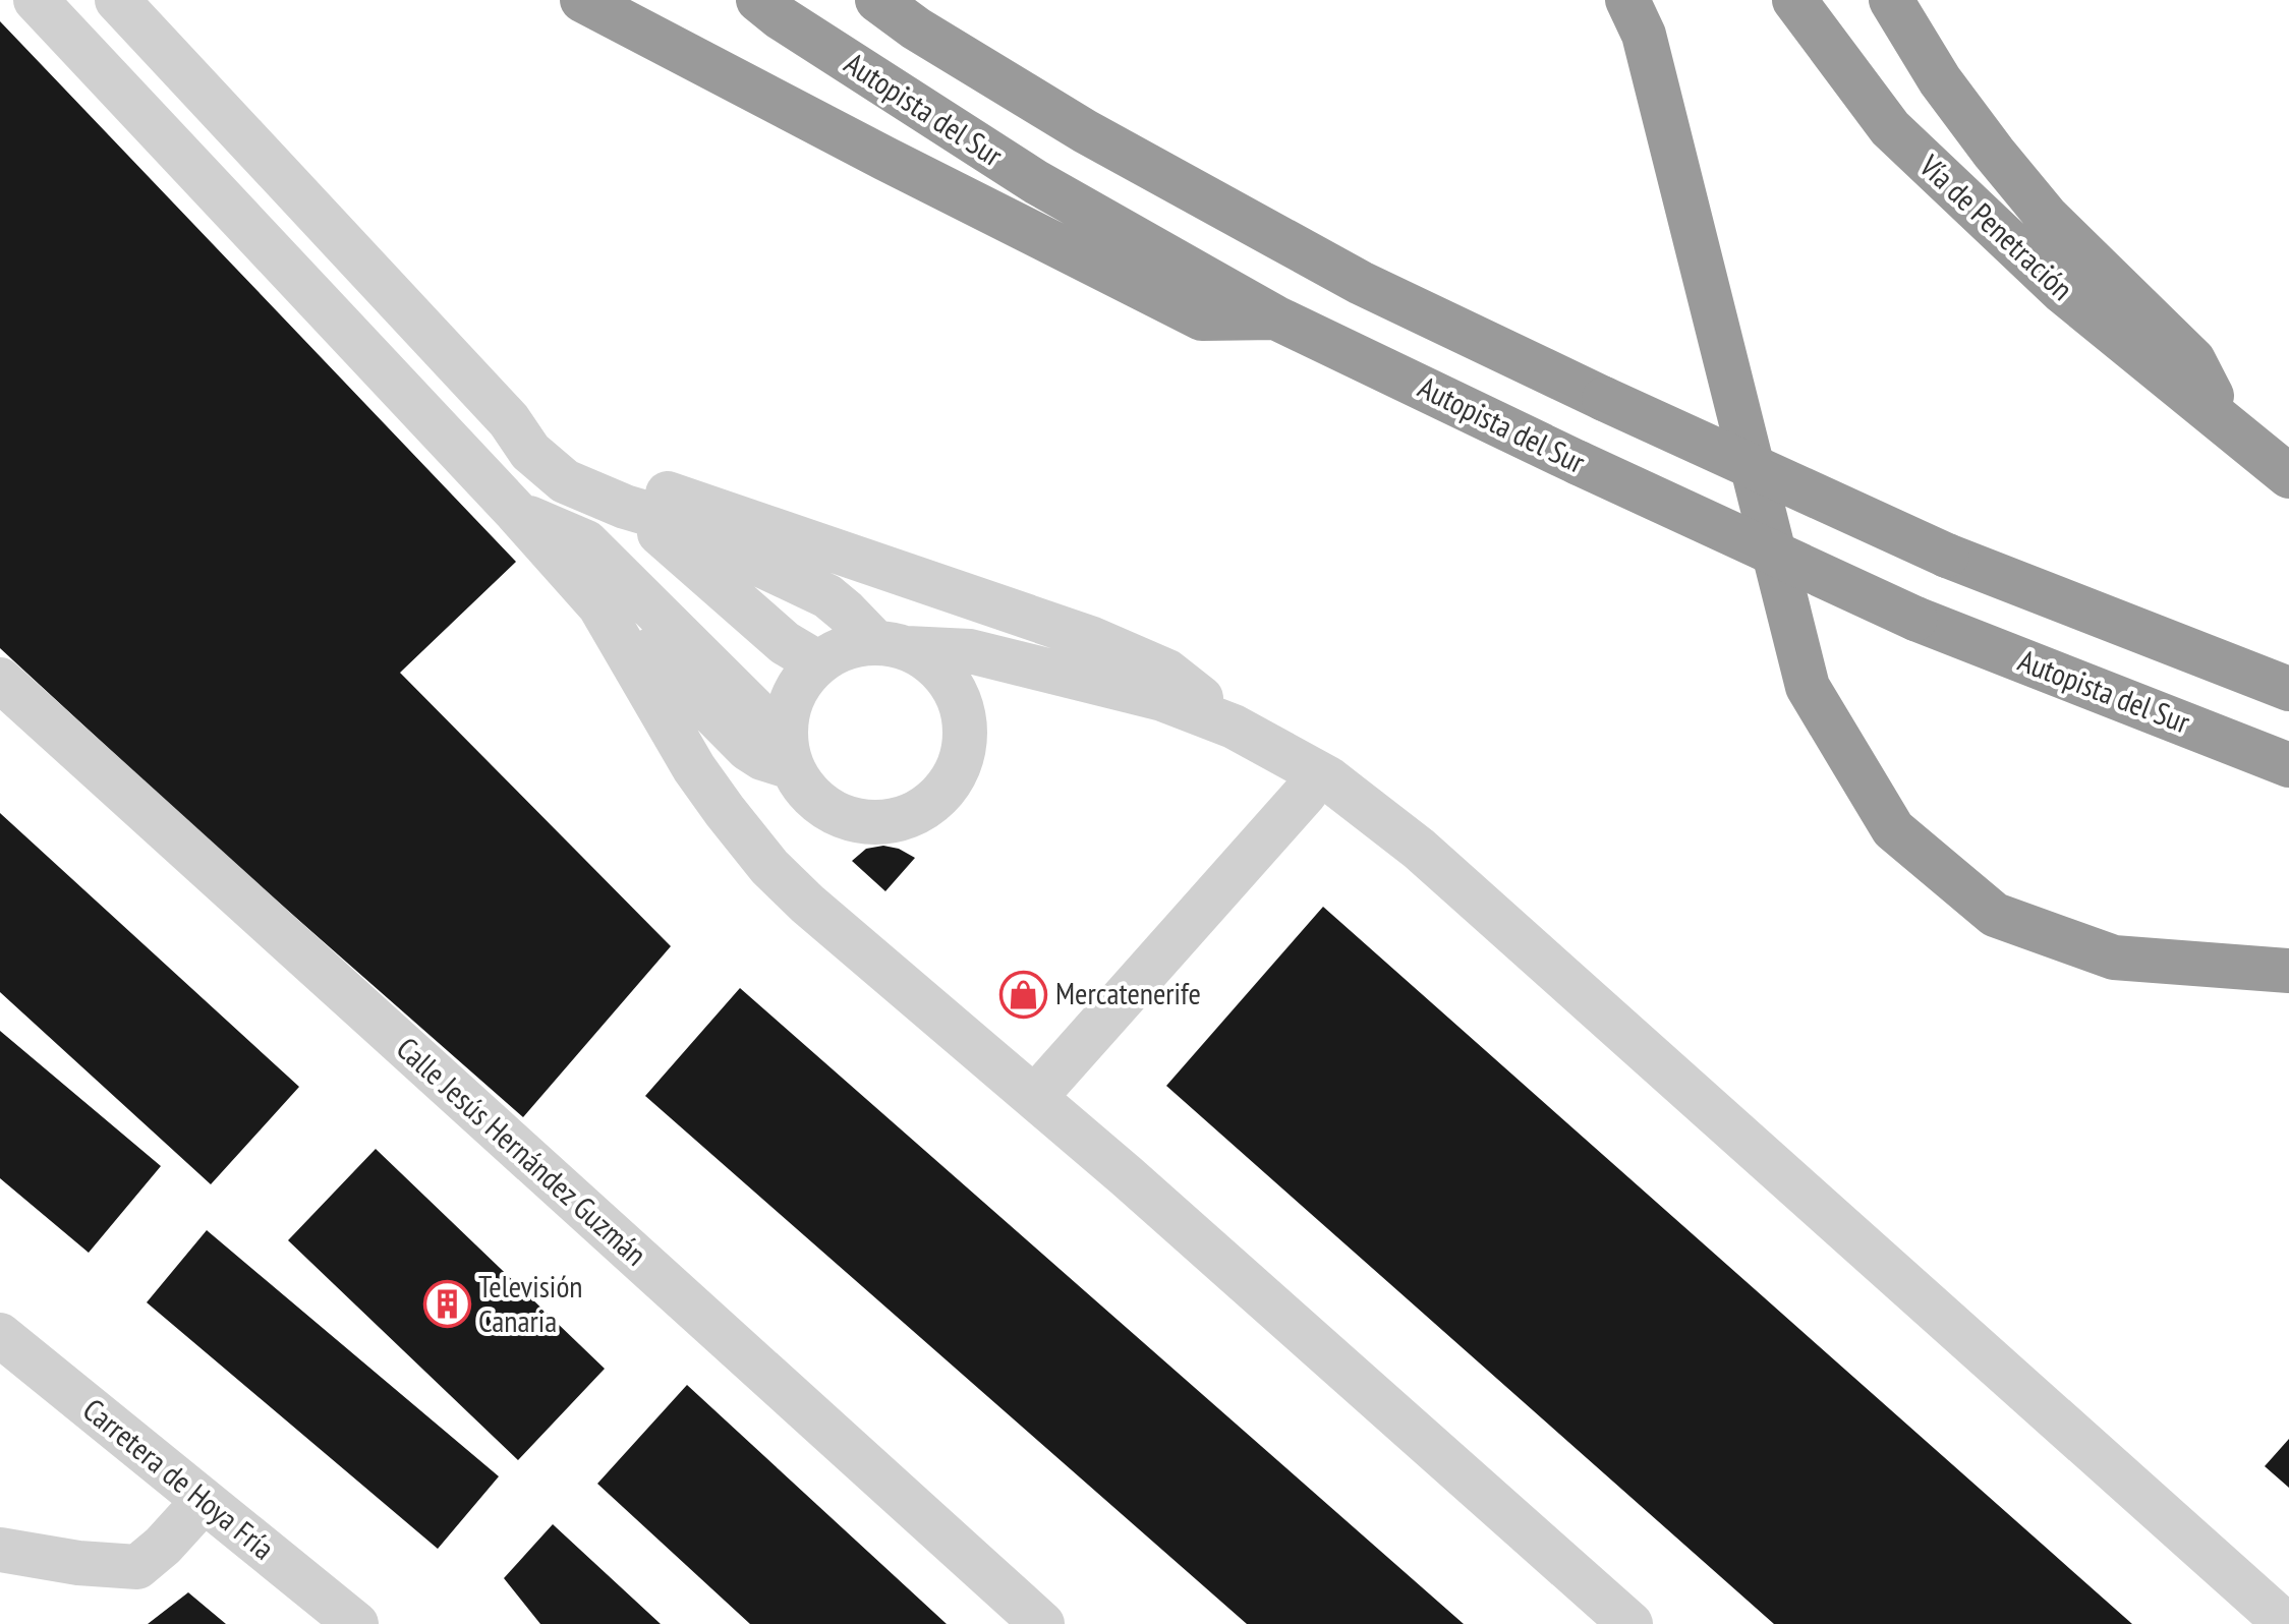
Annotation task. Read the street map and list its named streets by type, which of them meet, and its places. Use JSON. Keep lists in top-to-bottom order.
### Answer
{
  "streets": {
    "highway": ["Autopista del Sur", "Vía de Penetración"],
    "street": ["Calle Jesús Hernández Guzmán", "Carretera de Hoya Fría"]
  },
  "places": {
    "shop": ["Mercatenerife"],
    "building": ["Televisión Canaria"]
  }
}
